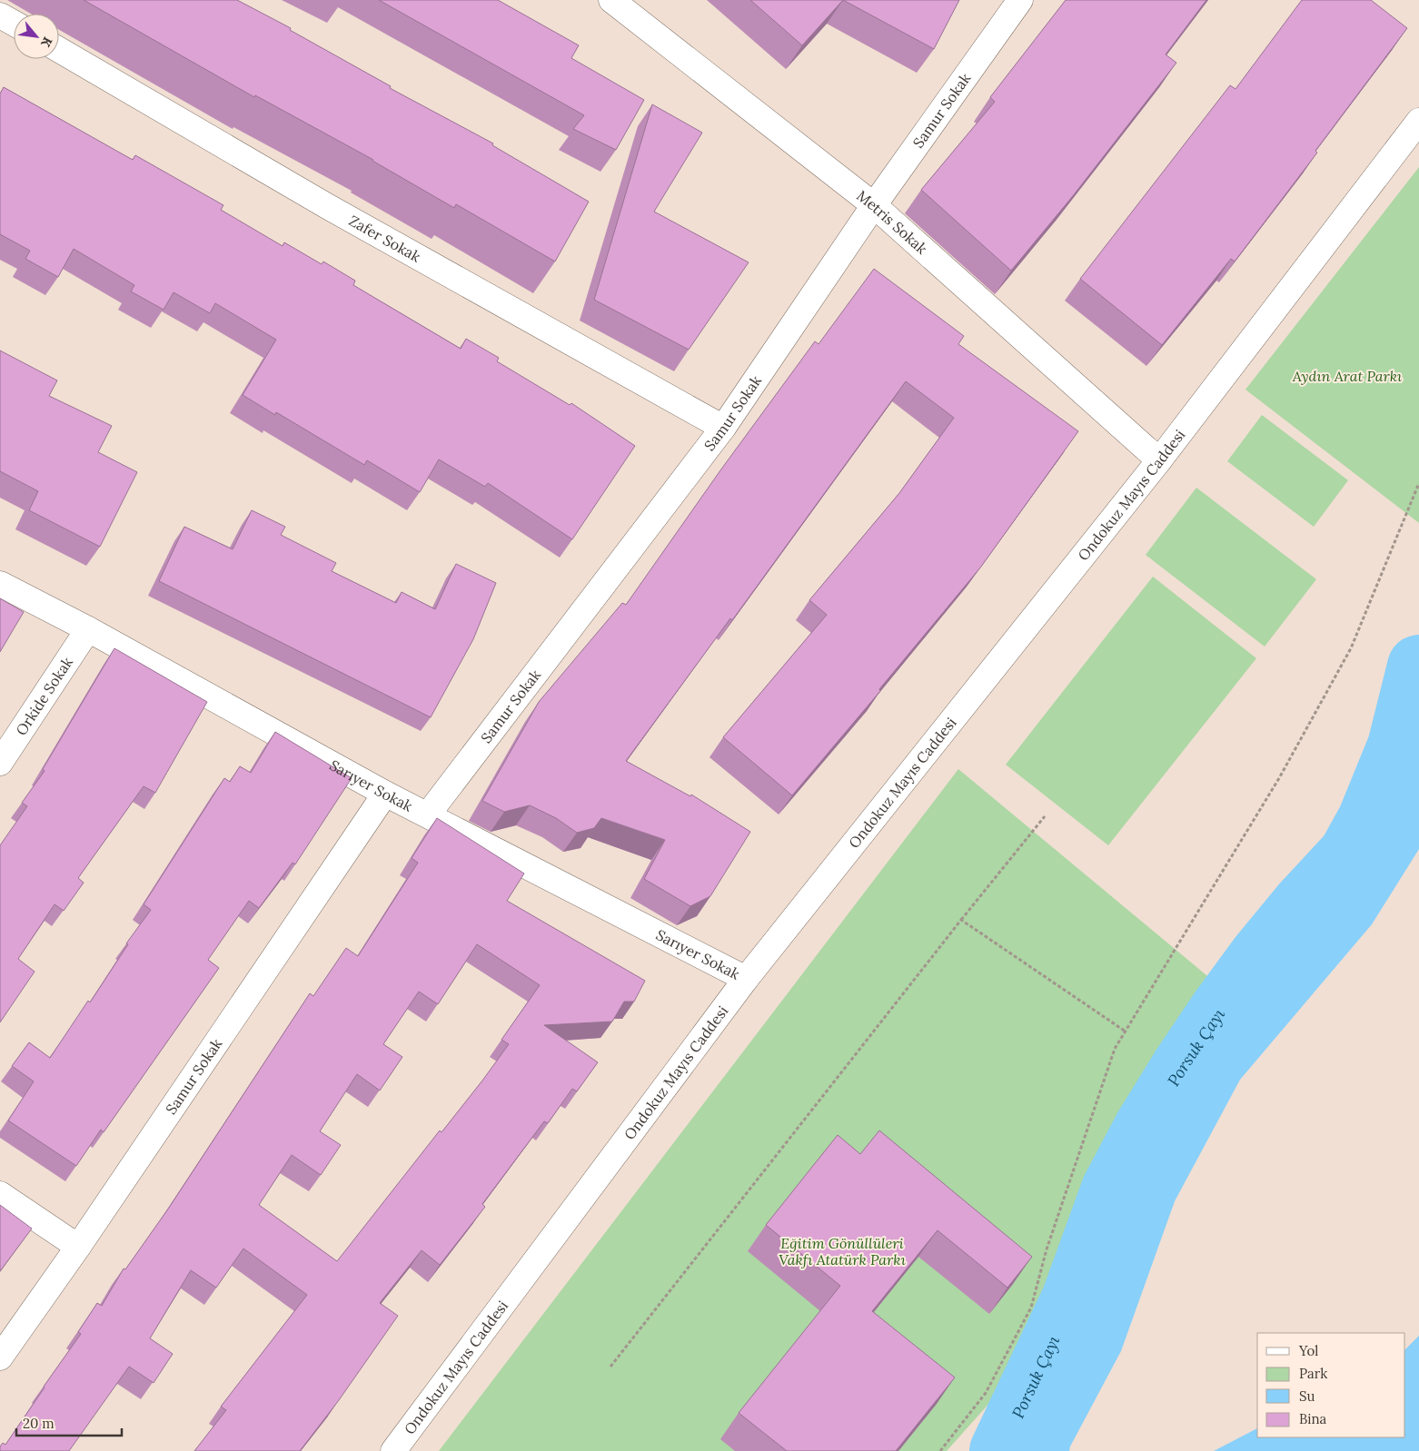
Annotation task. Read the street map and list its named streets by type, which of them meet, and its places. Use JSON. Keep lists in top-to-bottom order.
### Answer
{
  "streets": {
    "street": [
      "Samur Sokak",
      "Metris Sokak",
      "Zafer Sokak",
      "Ondokuz Mayıs Caddesi",
      "Orkide Sokak",
      "Sarıyer Sokak"
    ]
  },
  "crossings": [
    ["Samur Sokak", "Metris Sokak"],
    ["Samur Sokak", "Zafer Sokak"],
    ["Samur Sokak", "Sarıyer Sokak"],
    ["Metris Sokak", "Ondokuz Mayıs Caddesi"],
    ["Ondokuz Mayıs Caddesi", "Sarıyer Sokak"],
    ["Orkide Sokak", "Sarıyer Sokak"]
  ],
  "water": ["Porsuk Çayı"],
  "parks": ["Aydın Arat Parkı", "Eğitim Gönüllüleri Vakfı Atatürk Parkı"],
  "legend": [
    "Yol",
    "Park",
    "Su",
    "Bina"
  ],
  "scale_bar": "20 m",
  "north": "bottom right"
}
